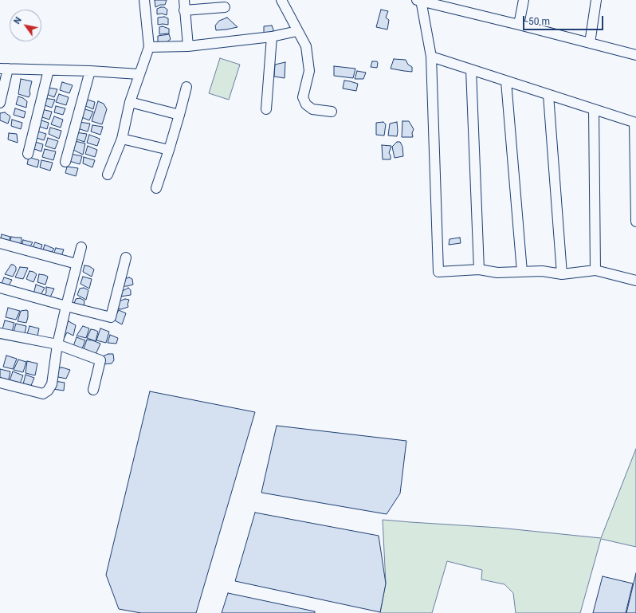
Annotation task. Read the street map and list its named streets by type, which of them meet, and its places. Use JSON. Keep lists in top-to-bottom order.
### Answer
{
  "scale_bar": "50 m",
  "north": "top left"
}
